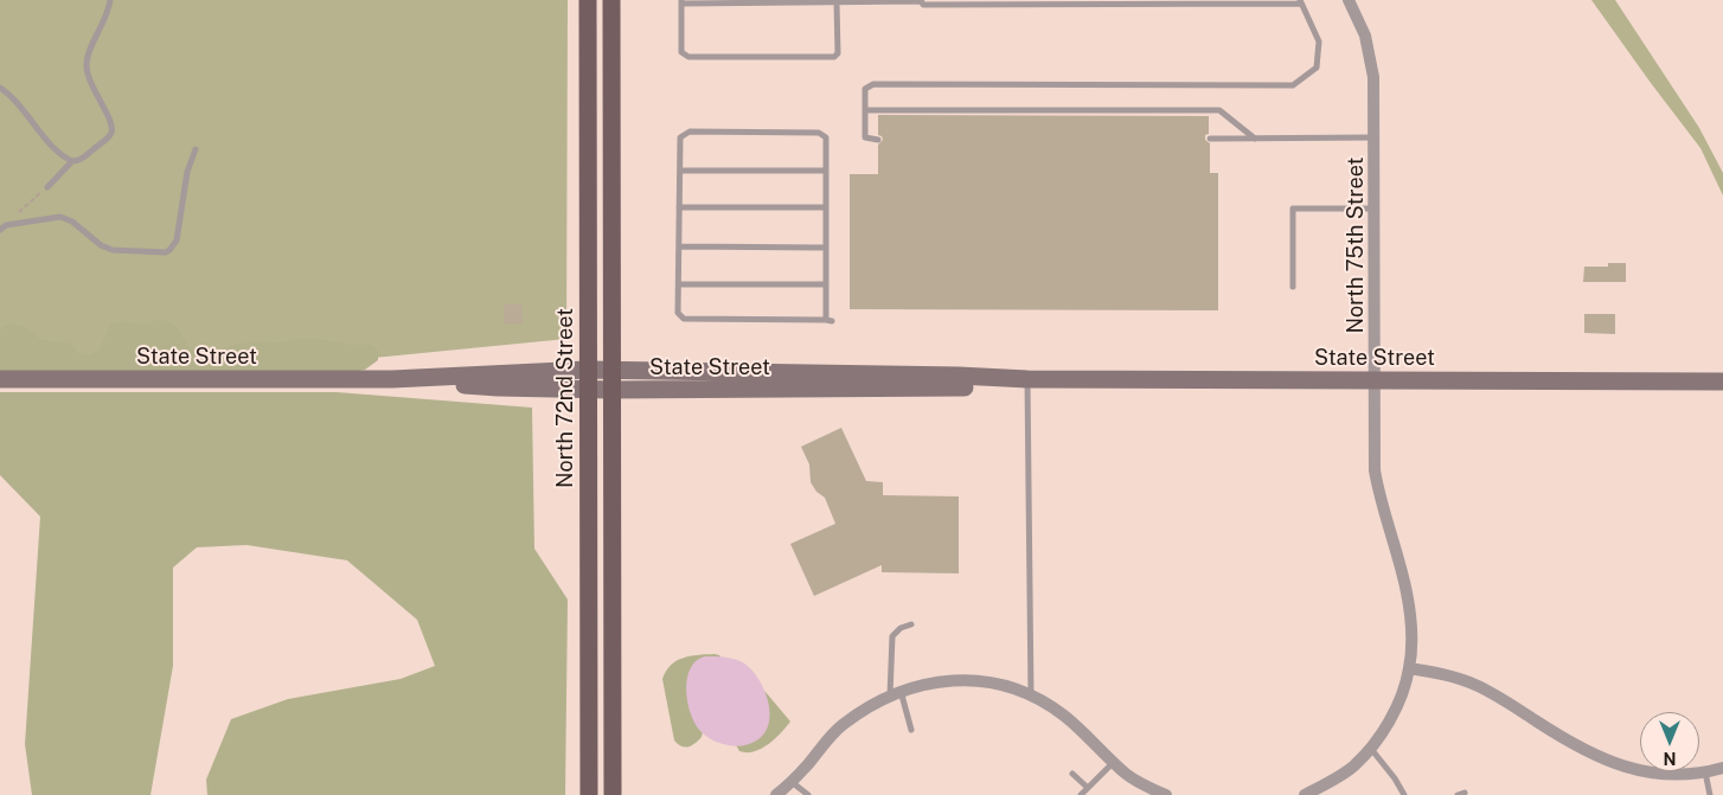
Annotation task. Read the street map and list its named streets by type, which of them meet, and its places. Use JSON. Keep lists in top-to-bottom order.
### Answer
{
  "streets": {
    "main road": ["North 72nd Street"],
    "street": ["North 75th Street", "State Street"]
  },
  "crossings": [
    ["North 75th Street", "State Street"],
    ["State Street", "North 72nd Street"]
  ],
  "north": "bottom"
}
